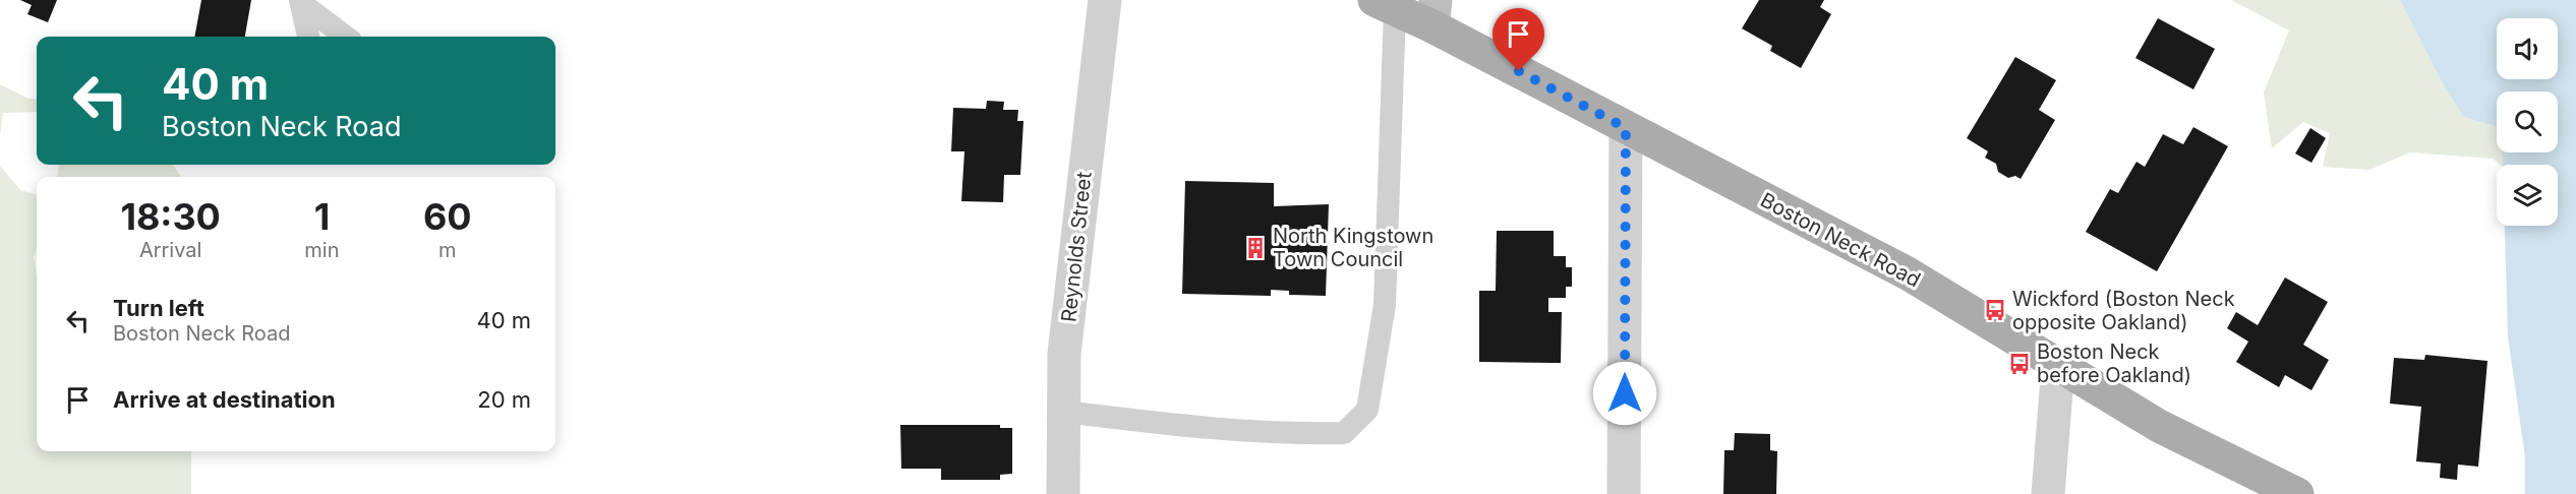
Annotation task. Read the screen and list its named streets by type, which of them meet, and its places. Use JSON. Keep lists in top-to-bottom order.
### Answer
{
  "streets": {
    "main road": ["Boston Neck Road"],
    "street": ["Reynolds Street"]
  },
  "places": {
    "building": ["North Kingstown Town Council"],
    "bus stop": ["Wickford (Boston Neck opposite Oakland)", "Boston Neck before Oakland)"]
  },
  "page": {
    "turn": ["40 m", "Boston Neck Road"],
    "eta": [
      "18:30",
      "Arrival",
      "1",
      "min",
      "60",
      "m"
    ],
    "list": [
      {
        "name": "Turn left",
        "note": "Boston Neck Road",
        "value": "40 m"
      },
      {
        "name": "Arrive at destination",
        "value": "20 m"
      }
    ]
  }
}
